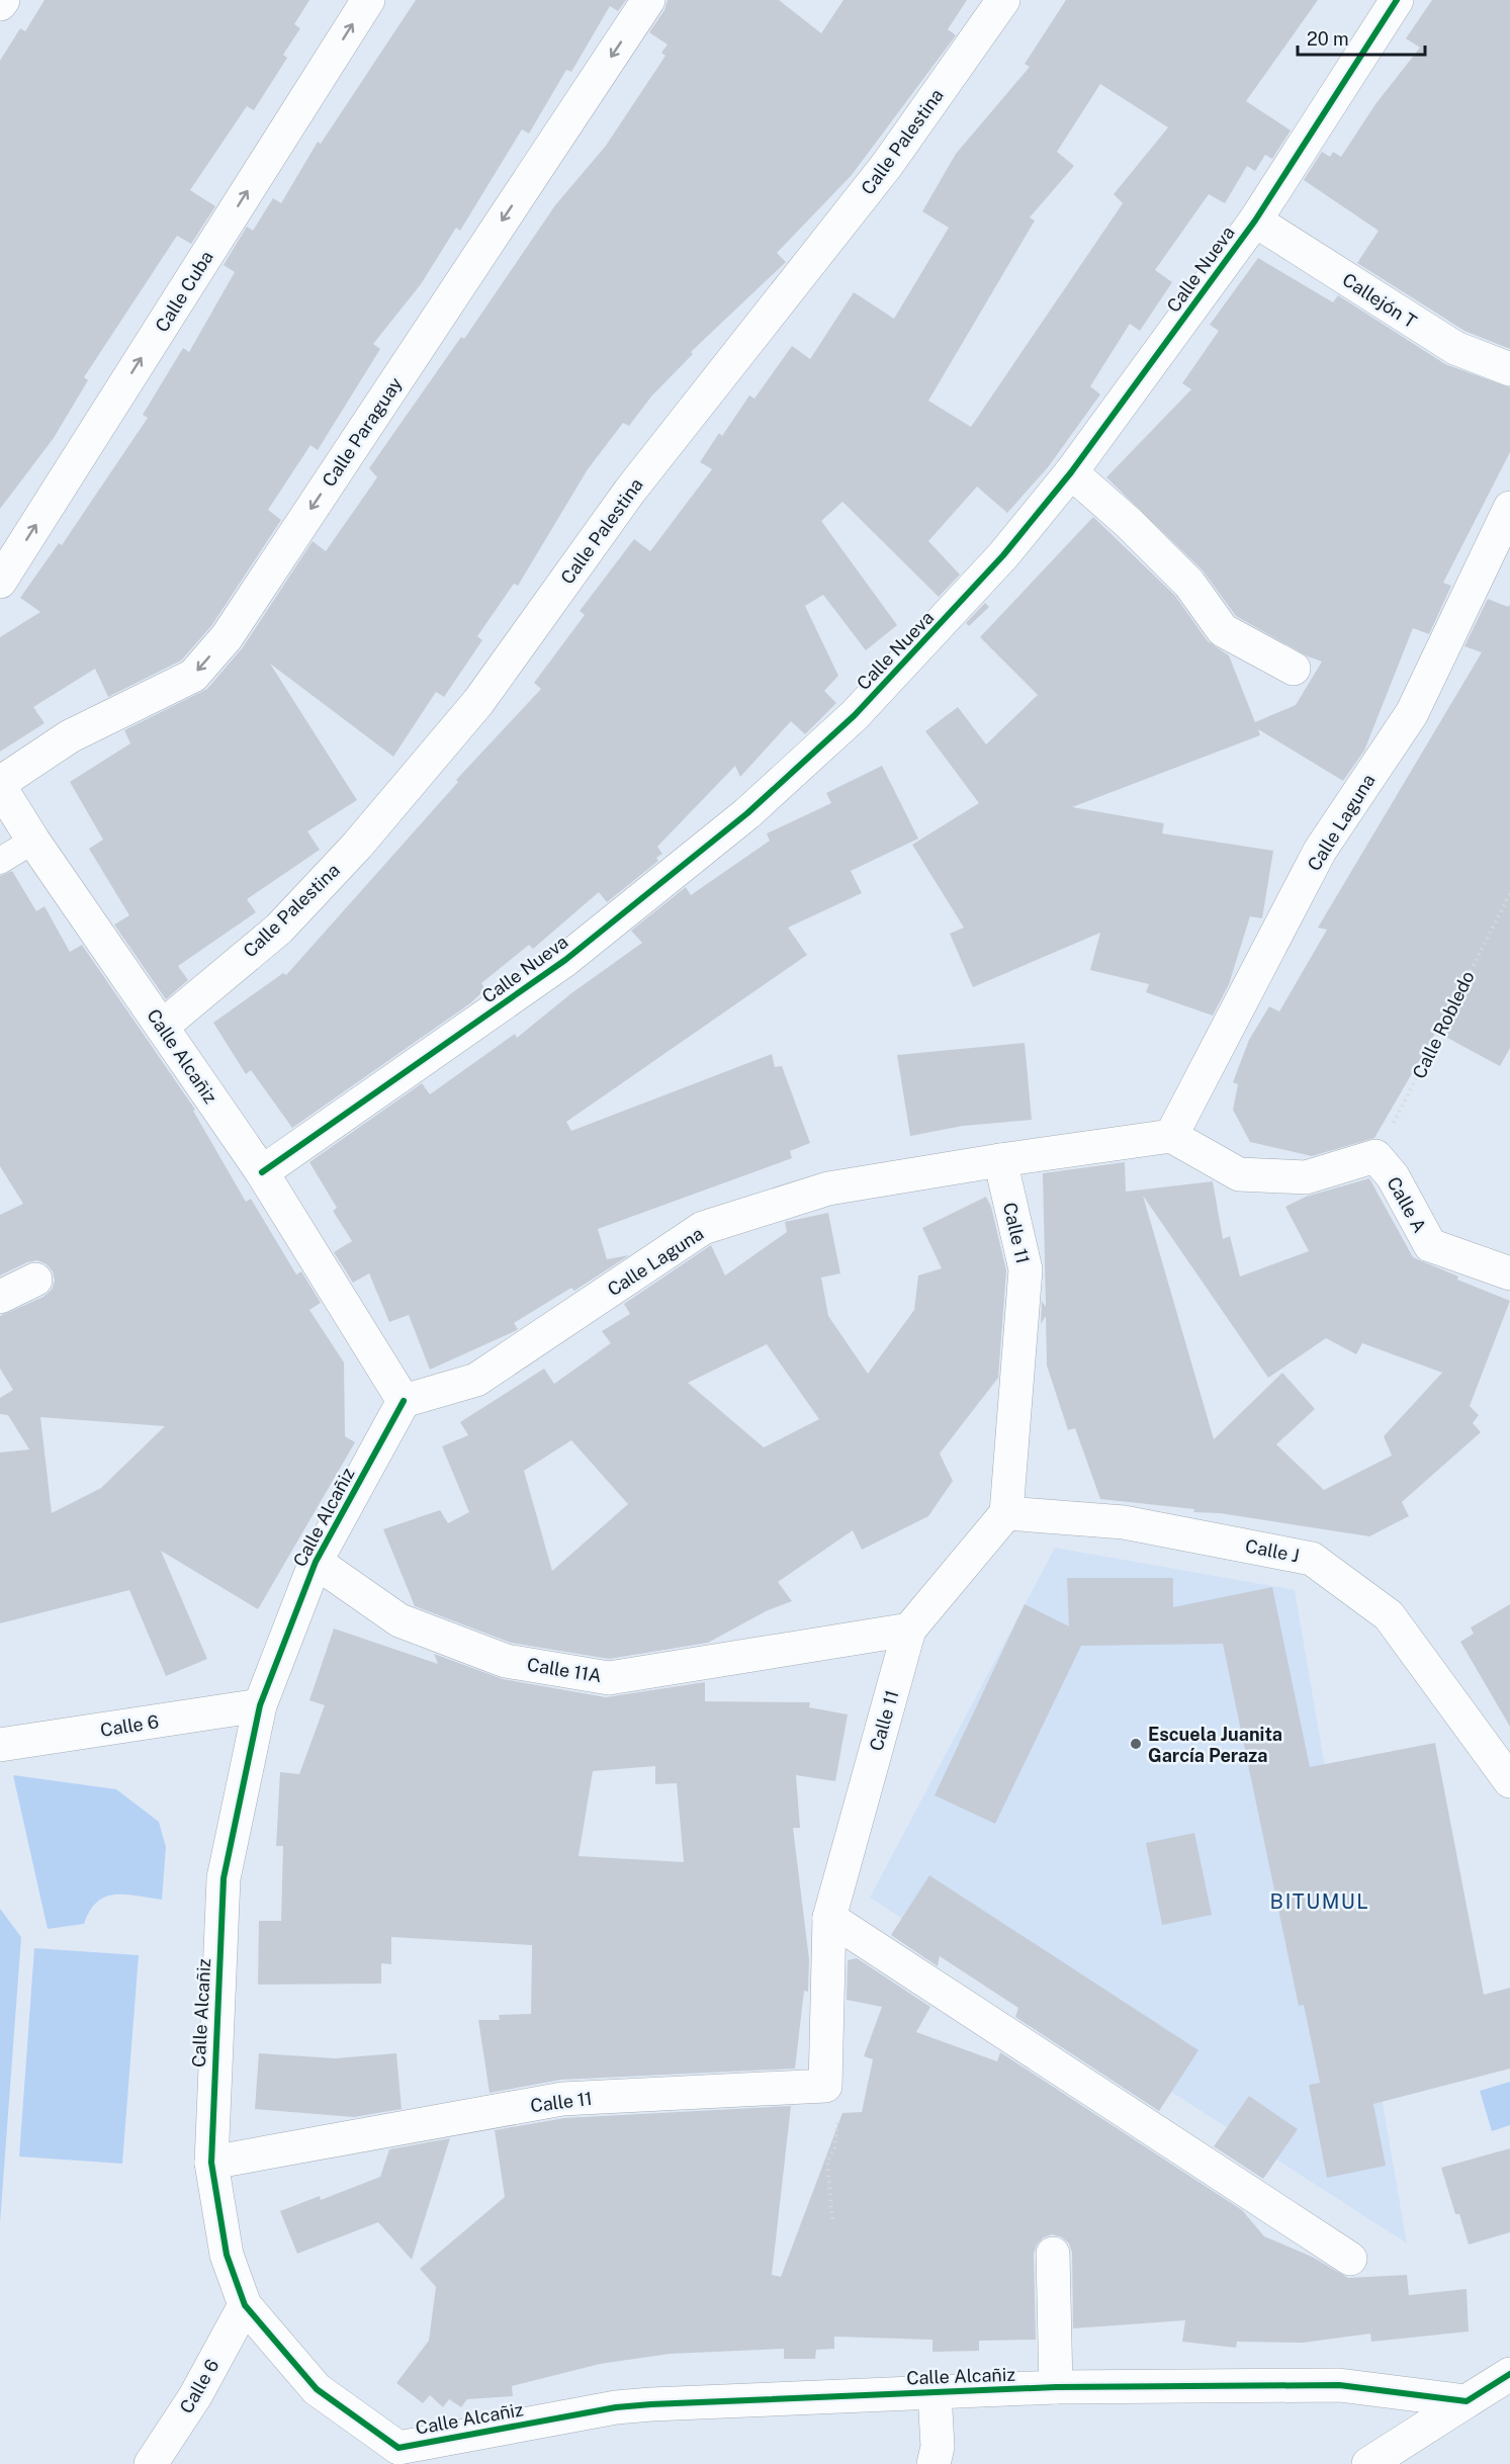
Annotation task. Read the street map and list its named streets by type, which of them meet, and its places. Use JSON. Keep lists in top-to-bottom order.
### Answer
{
  "streets": {
    "street": [
      "Calle Palestina",
      "Calle Nueva",
      "Calle Cuba",
      "Callejón T",
      "Calle Paraguay",
      "Calle Laguna",
      "Calle Alcañiz",
      "Calle A",
      "Calle 11",
      "Calle J",
      "Calle 11A",
      "Calle 6"
    ],
    "path": ["Calle Robledo"]
  },
  "crossings": [
    ["Calle Palestina", "Calle Alcañiz"],
    ["Calle Nueva", "Callejón T"],
    ["Calle Nueva", "Calle Alcañiz"],
    ["Calle Paraguay", "Calle Alcañiz"],
    ["Calle Laguna", "Calle Alcañiz"],
    ["Calle Laguna", "Calle 11"],
    ["Calle Robledo", "Calle A"],
    ["Calle Alcañiz", "Calle 11"],
    ["Calle Alcañiz", "Calle 11A"],
    ["Calle Alcañiz", "Calle 6"],
    ["Calle 11", "Calle J"],
    ["Calle 11", "Calle 11A"]
  ],
  "one_way": ["Calle Cuba", "Calle Paraguay"],
  "districts": ["BITUMUL"],
  "places": ["Escuela Juanita García Peraza"],
  "scale_bar": "20 m"
}
